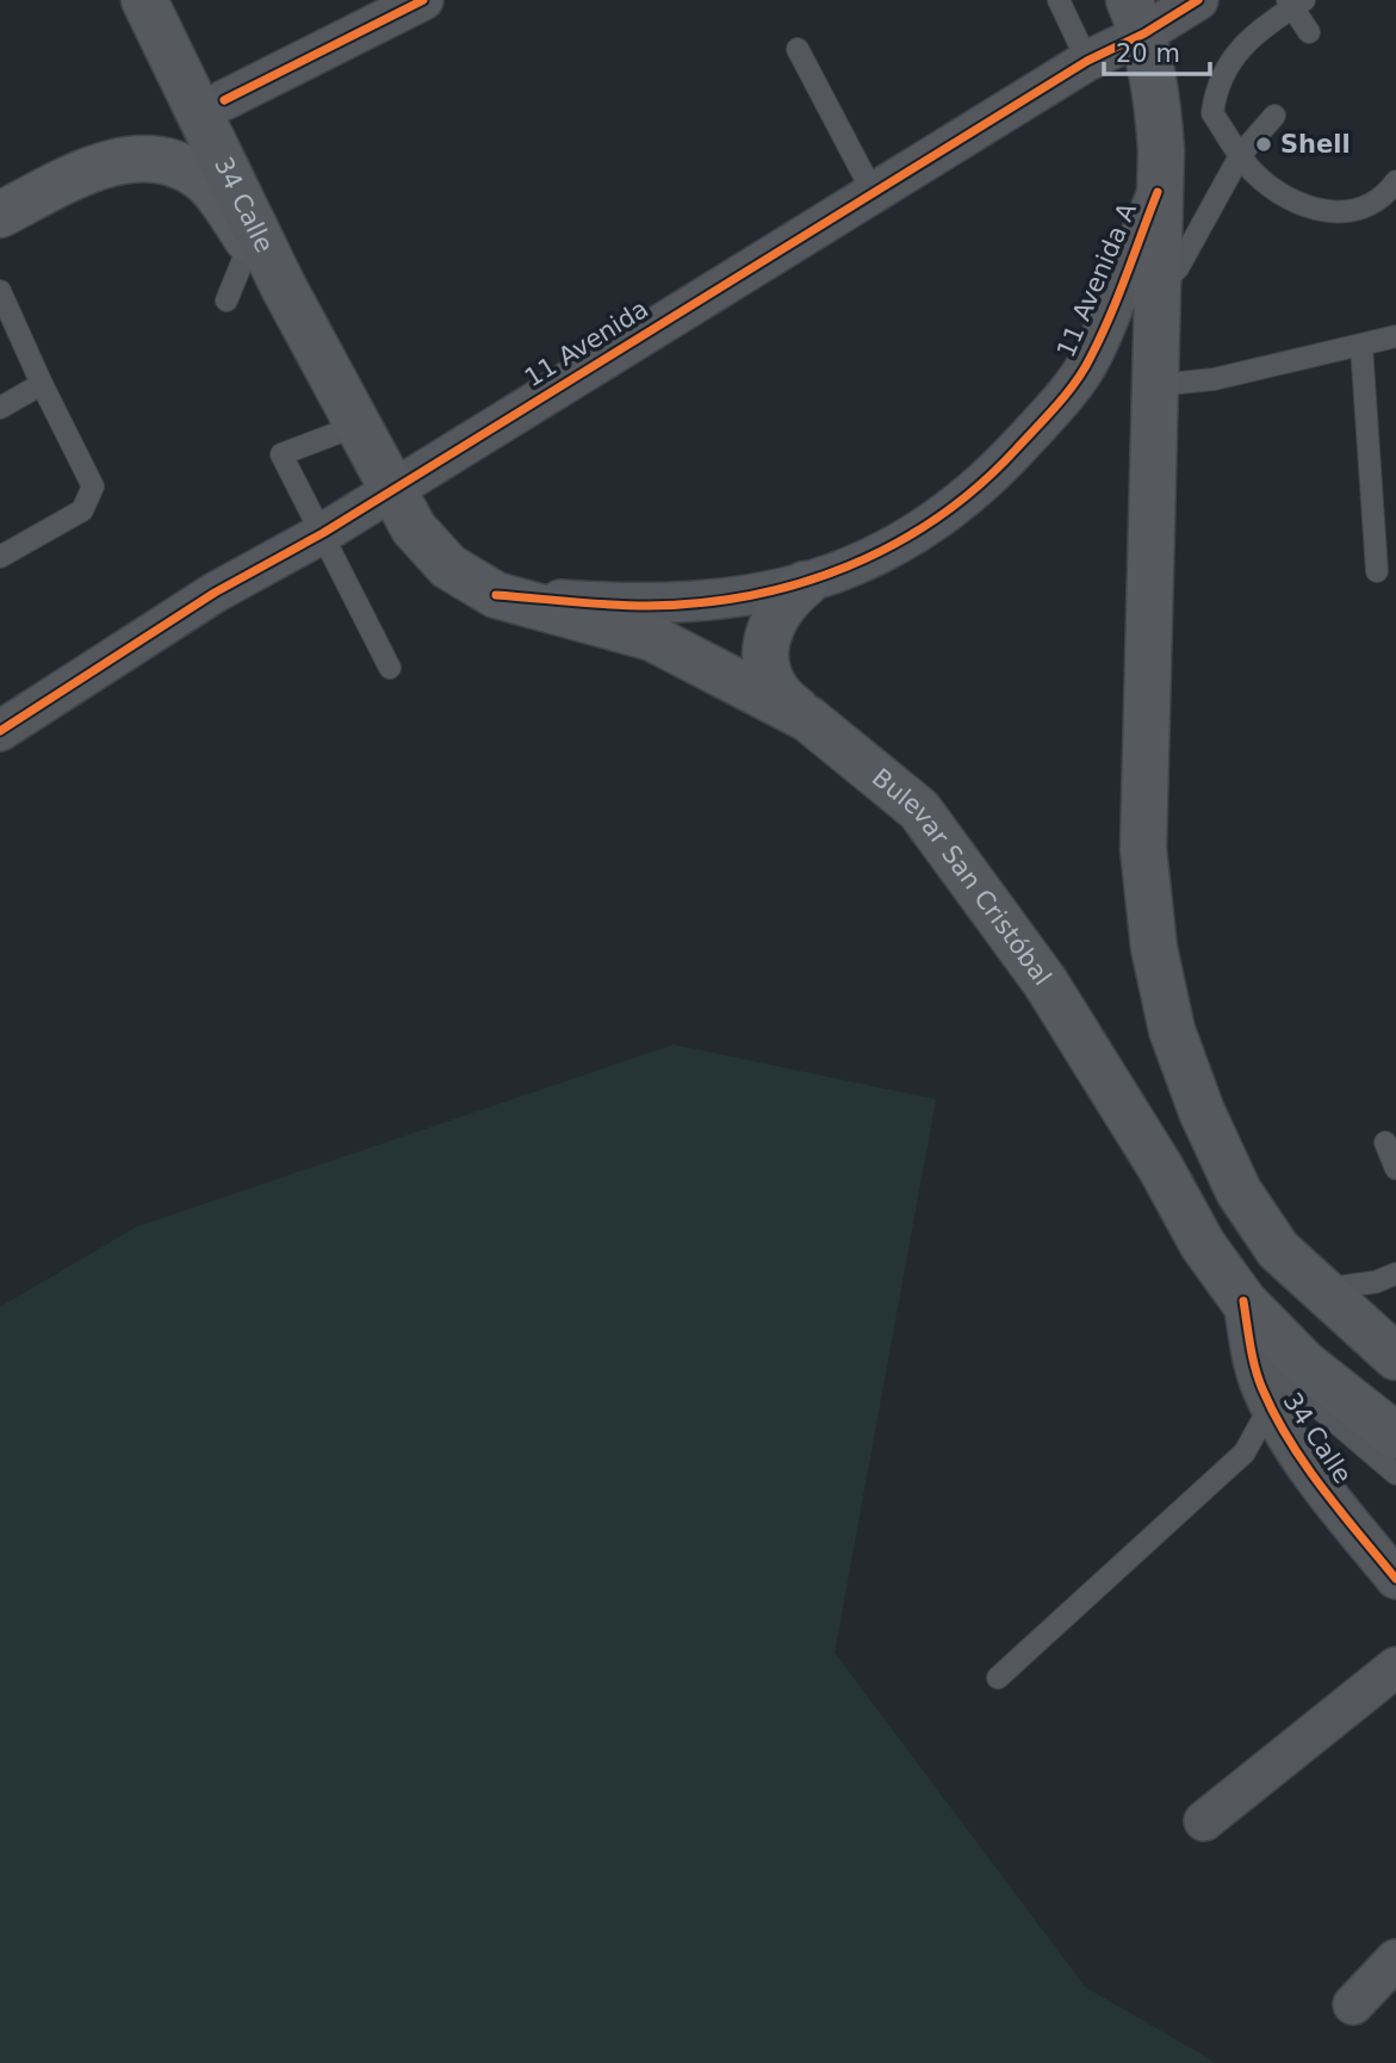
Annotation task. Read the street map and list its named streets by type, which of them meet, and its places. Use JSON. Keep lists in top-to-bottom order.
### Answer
{
  "streets": {
    "main road": ["34 Calle", "Bulevar San Cristóbal"],
    "street": ["11 Avenida A", "11 Avenida"]
  },
  "crossings": [
    ["34 Calle", "11 Avenida"],
    ["34 Calle", "Bulevar San Cristóbal"],
    ["11 Avenida A", "Bulevar San Cristóbal"],
    ["11 Avenida", "Bulevar San Cristóbal"]
  ],
  "places": ["Shell"],
  "scale_bar": "20 m"
}
